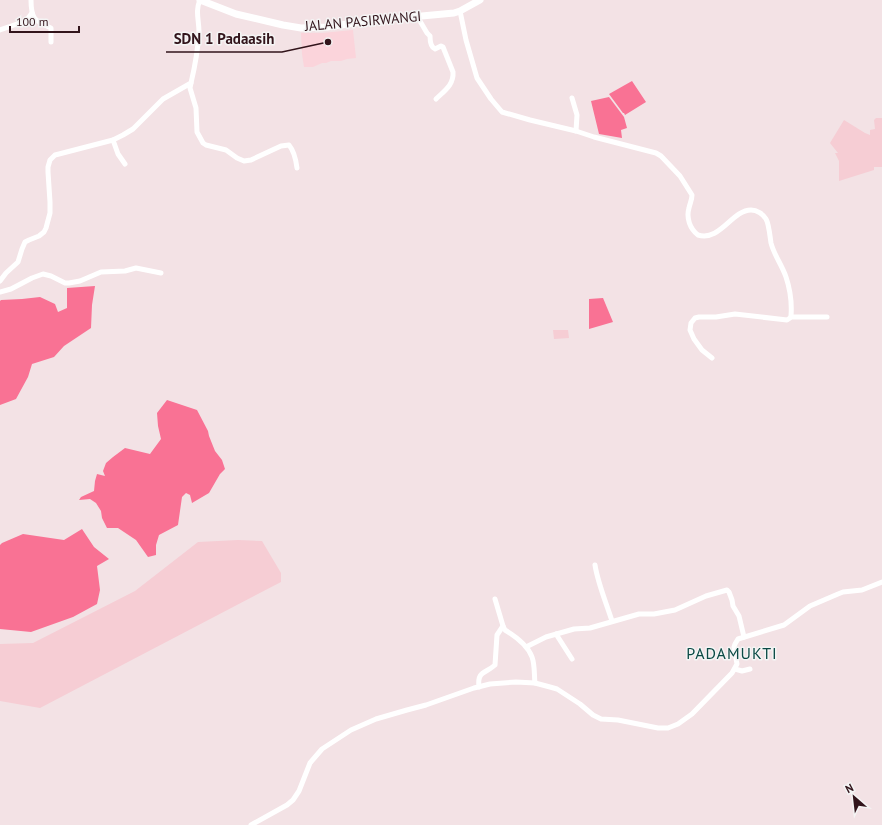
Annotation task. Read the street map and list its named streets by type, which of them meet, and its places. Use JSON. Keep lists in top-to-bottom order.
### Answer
{
  "streets": {
    "street": ["JALAN PASIRWANGI"]
  },
  "districts": ["PADAMUKTI"],
  "places": ["SDN 1 Padaasih"],
  "scale_bar": "100 m",
  "north": "top left"
}
